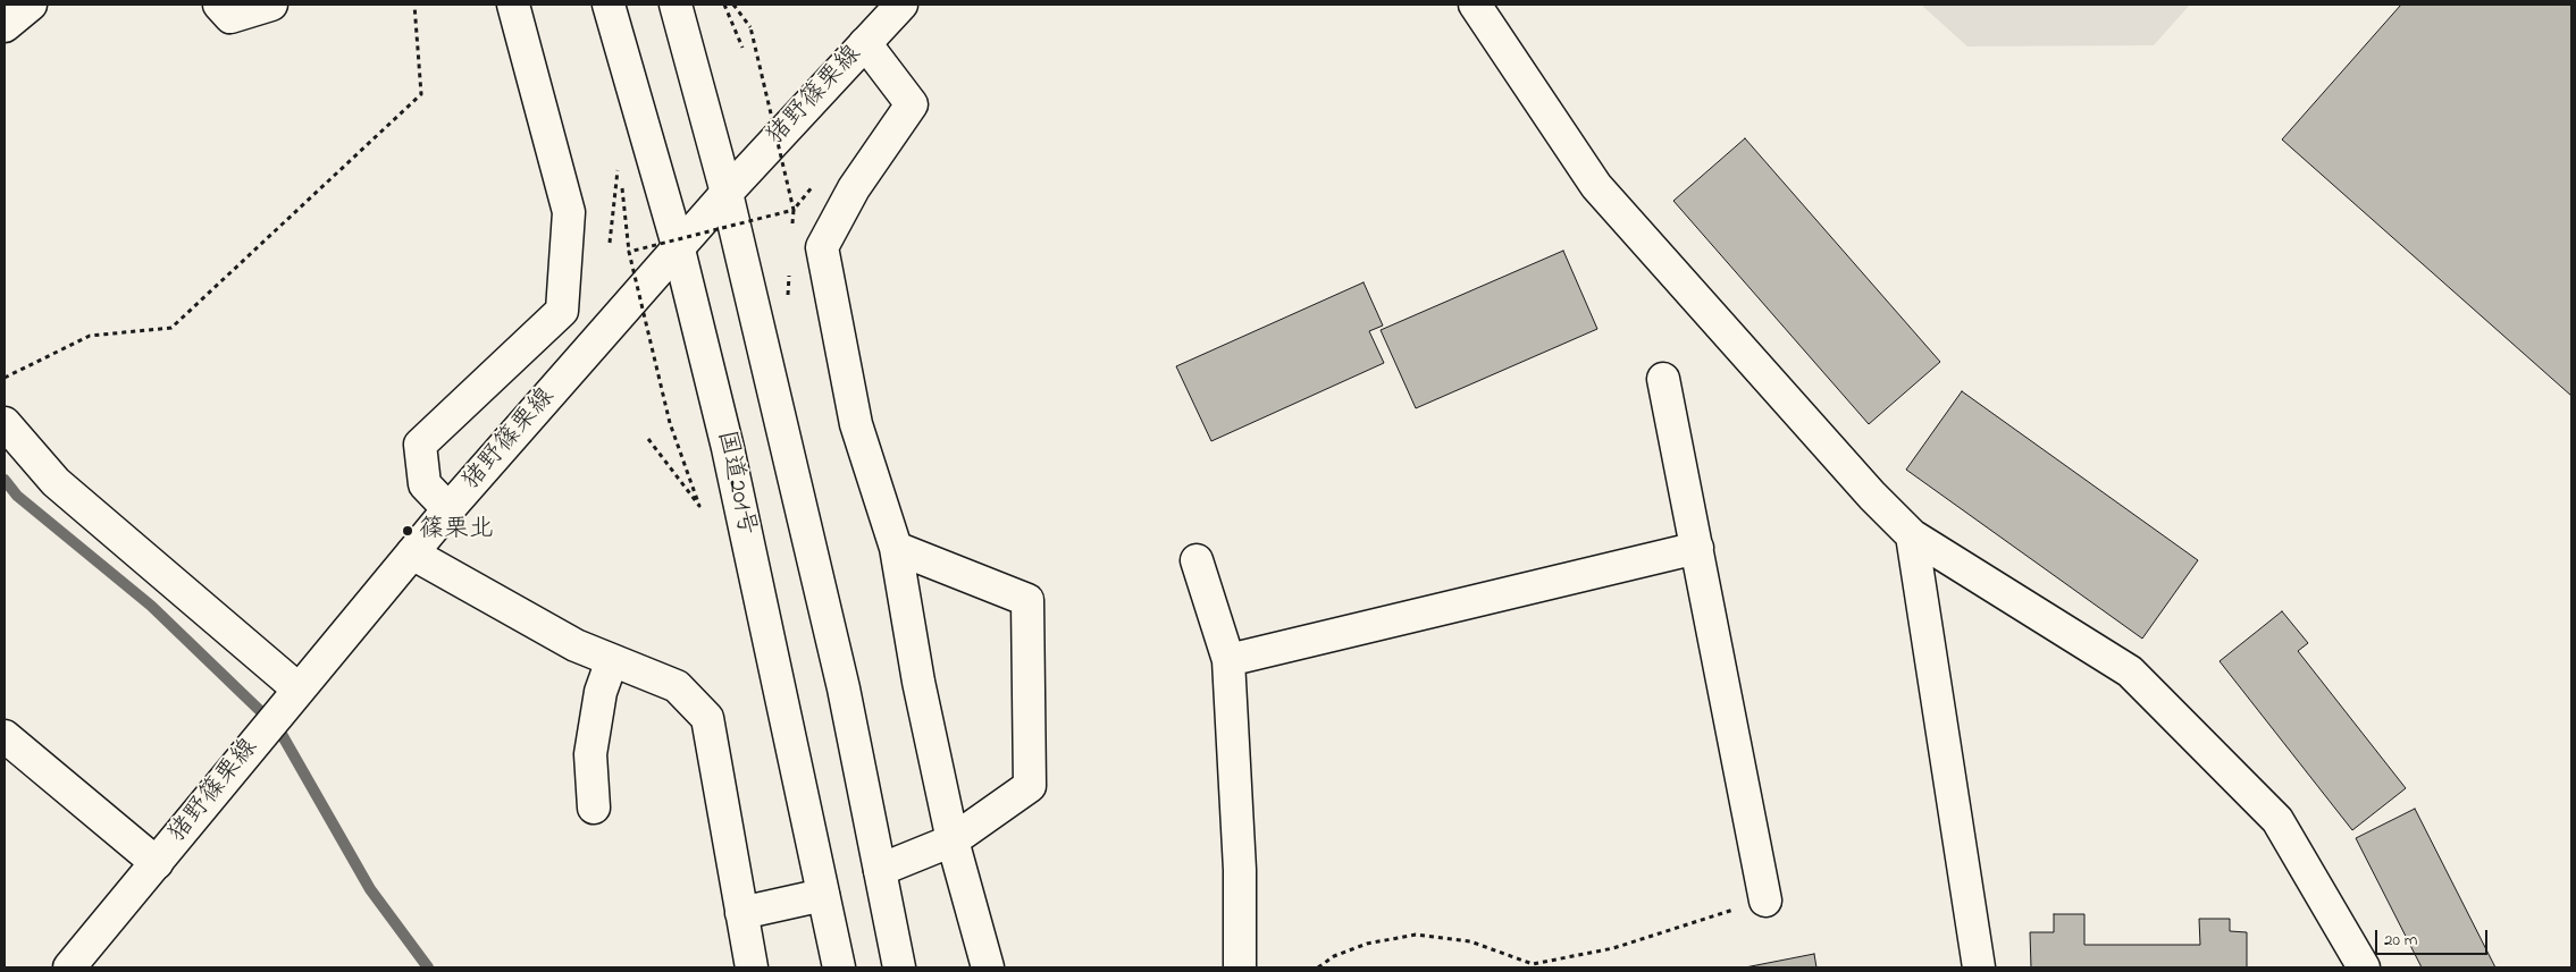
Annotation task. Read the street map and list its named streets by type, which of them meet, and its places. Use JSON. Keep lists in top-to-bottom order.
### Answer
{
  "streets": {
    "main road": ["猪野篠栗線", "国道201号"]
  },
  "crossings": [
    ["猪野篠栗線", "国道201号"]
  ],
  "places": ["篠栗北"],
  "scale_bar": "20 m"
}
